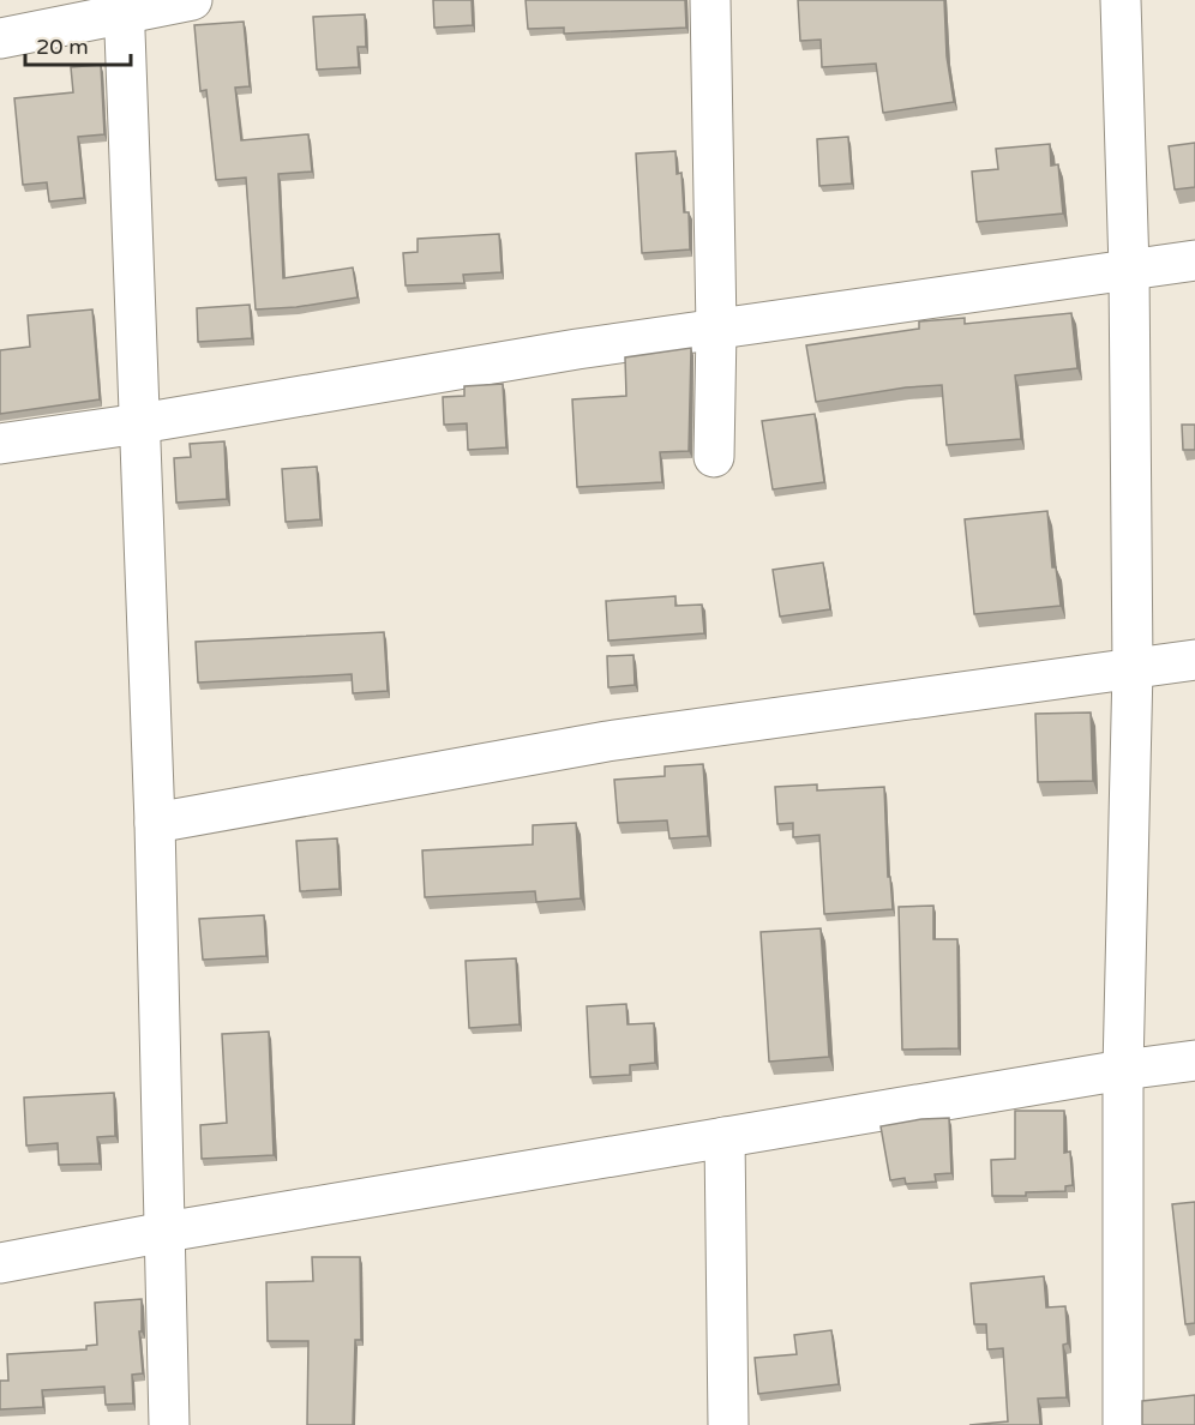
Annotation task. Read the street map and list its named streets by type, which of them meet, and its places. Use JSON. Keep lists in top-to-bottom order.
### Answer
{
  "scale_bar": "20 m"
}
